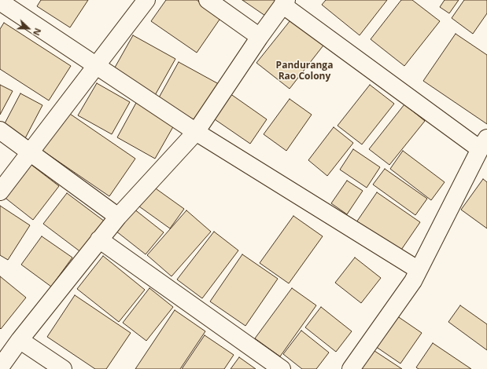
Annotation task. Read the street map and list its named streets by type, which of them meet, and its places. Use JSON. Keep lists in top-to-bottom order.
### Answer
{
  "districts": ["Panduranga Rao Colony"],
  "north": "right"
}
